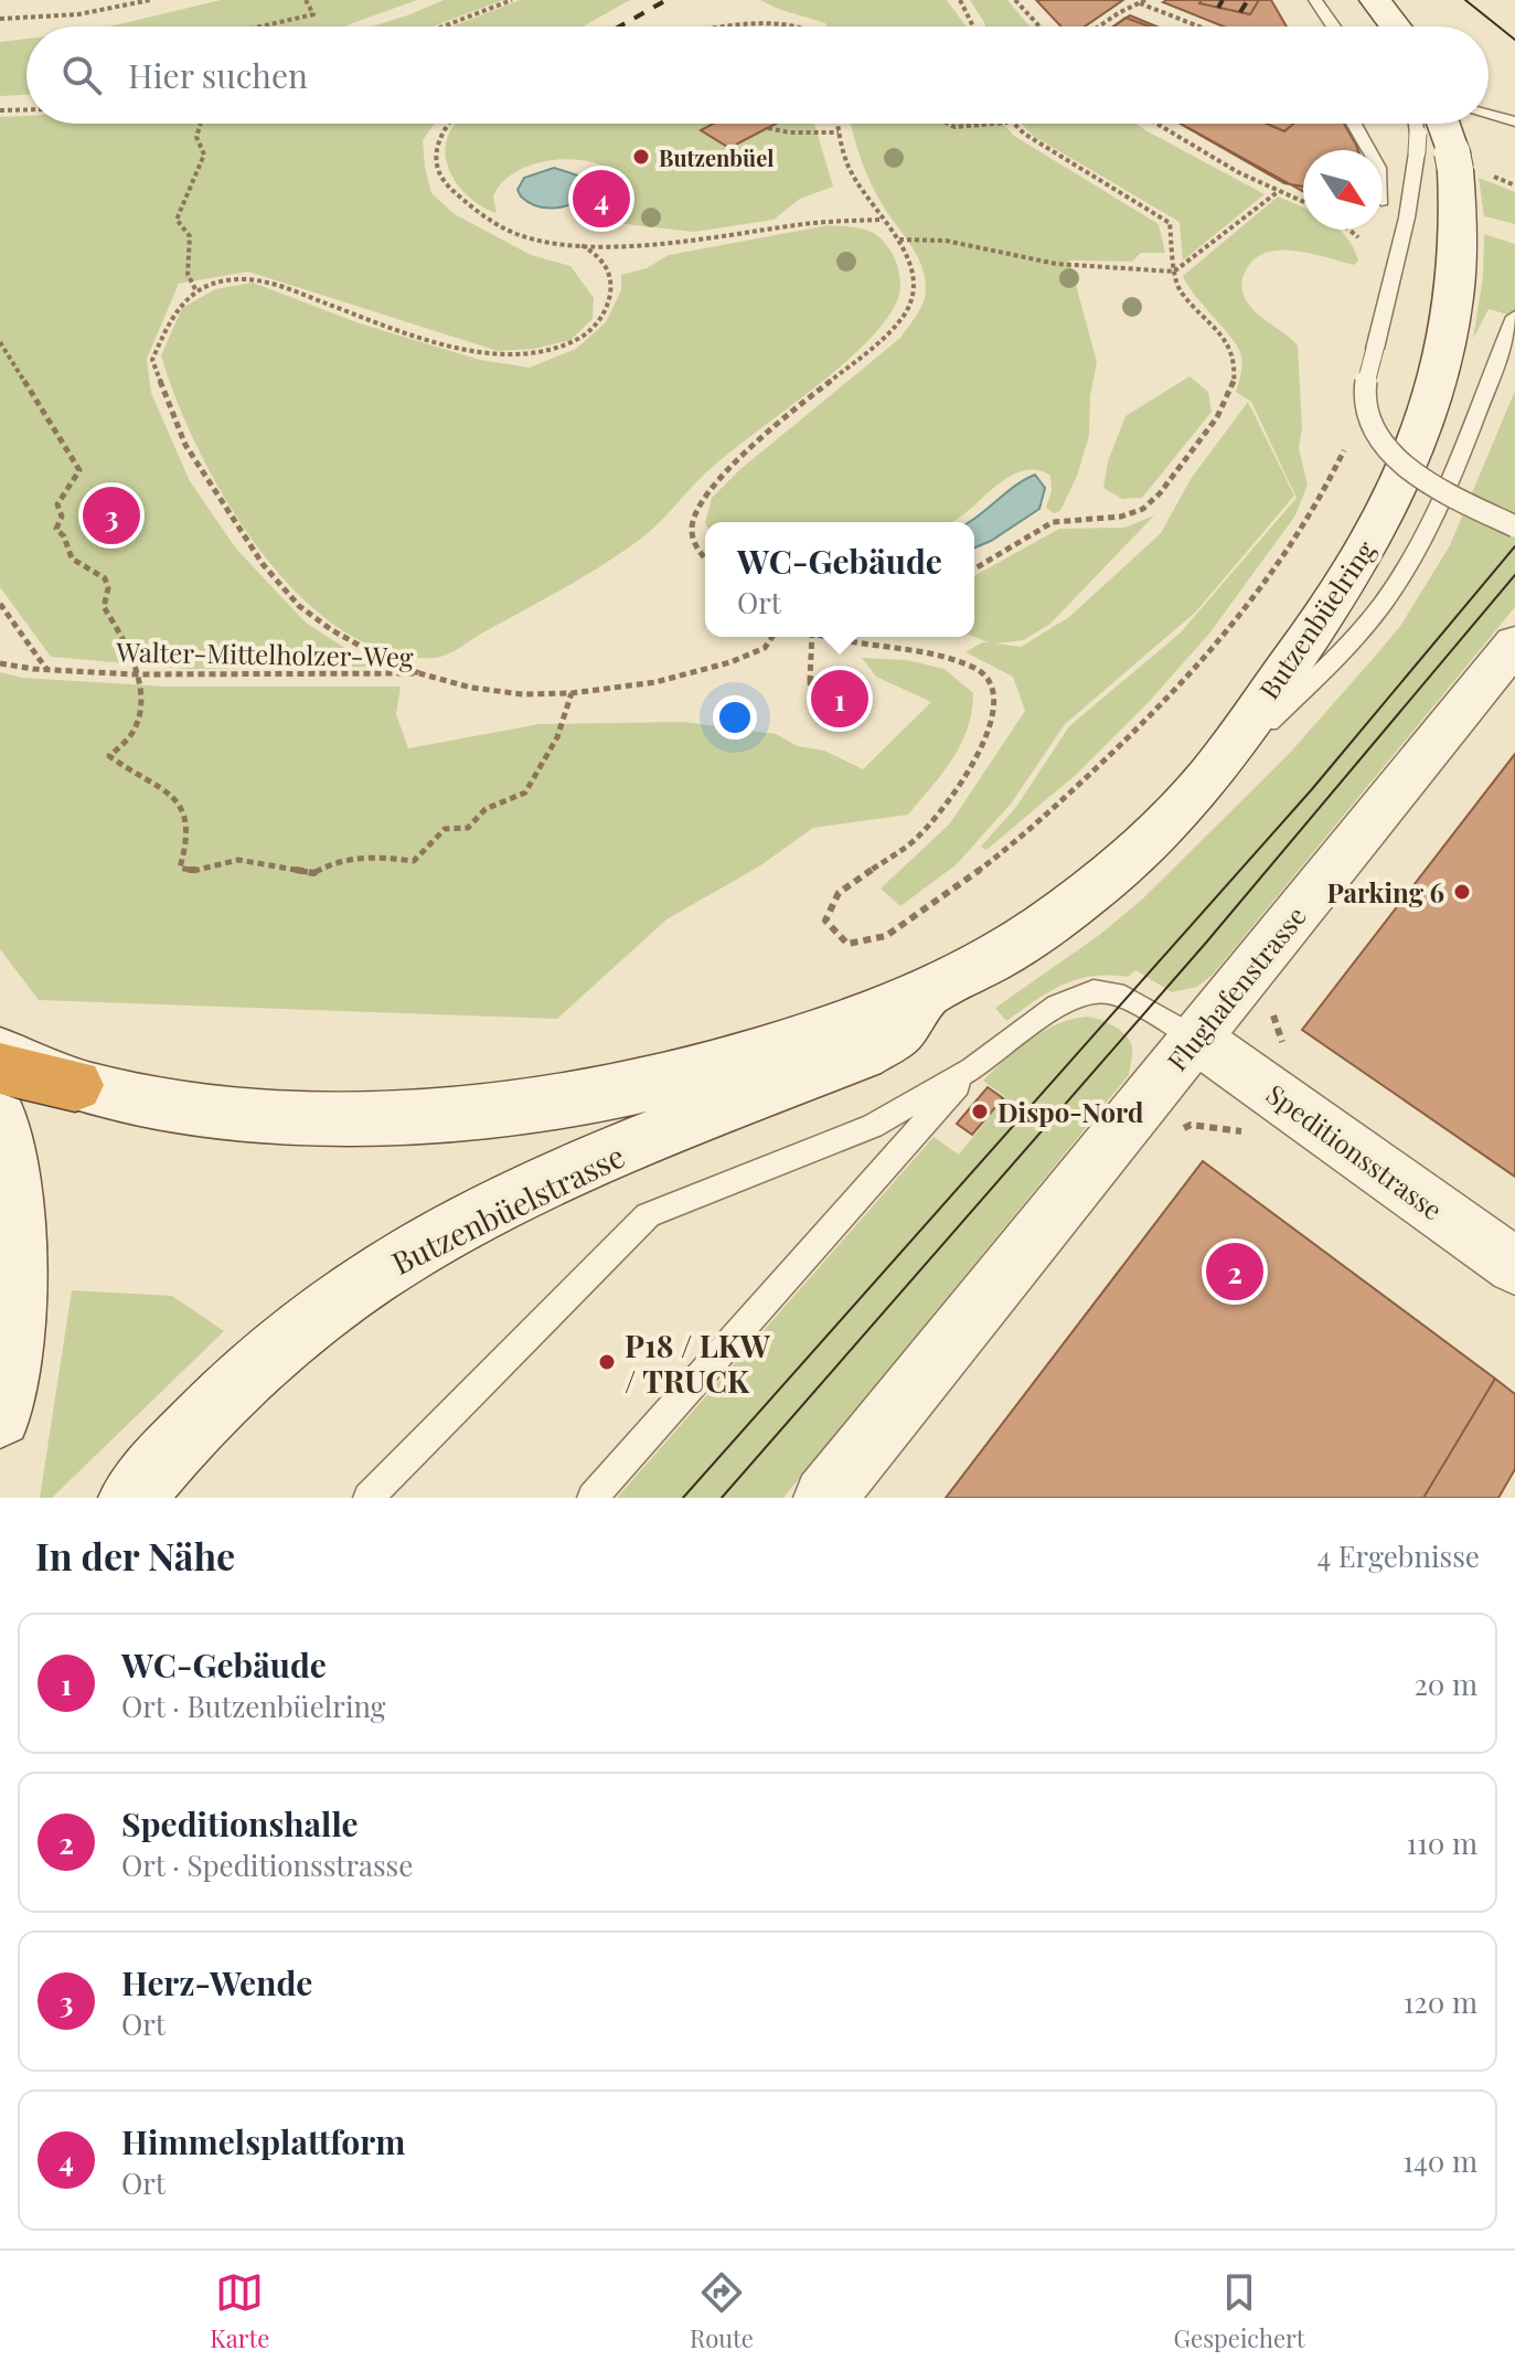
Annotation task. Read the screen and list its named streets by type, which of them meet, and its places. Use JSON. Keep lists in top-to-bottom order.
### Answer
{
  "streets": {
    "main road": ["Butzenbüelring", "Butzenbüelstrasse"],
    "street": ["Flughafenstrasse", "Speditionsstrasse"],
    "path": ["Walter-Mittelholzer-Weg"]
  },
  "crossings": [
    ["Butzenbüelring", "Butzenbüelstrasse"],
    ["Flughafenstrasse", "Speditionsstrasse"]
  ],
  "places": [
    "Butzenbüel",
    "Parking 6",
    "Dispo-Nord",
    "P18 / LKW / TRUCK"
  ],
  "north": "bottom right",
  "page": {
    "search": "Hier suchen",
    "pins": [
      "4",
      "3",
      "1",
      "2"
    ],
    "popup": ["WC-Gebäude", "Ort"],
    "heading": ["In der Nähe", "4 Ergebnisse"],
    "list": [
      {
        "mark": "1",
        "name": "WC-Gebäude",
        "note": "Ort · Butzenbüelring",
        "value": "20 m"
      },
      {
        "mark": "2",
        "name": "Speditionshalle",
        "note": "Ort · Speditionsstrasse",
        "value": "110 m"
      },
      {
        "mark": "3",
        "name": "Herz-Wende",
        "note": "Ort",
        "value": "120 m"
      },
      {
        "mark": "4",
        "name": "Himmelsplattform",
        "note": "Ort",
        "value": "140 m"
      }
    ],
    "nav": ["Karte", "Route", "Gespeichert"]
  }
}
